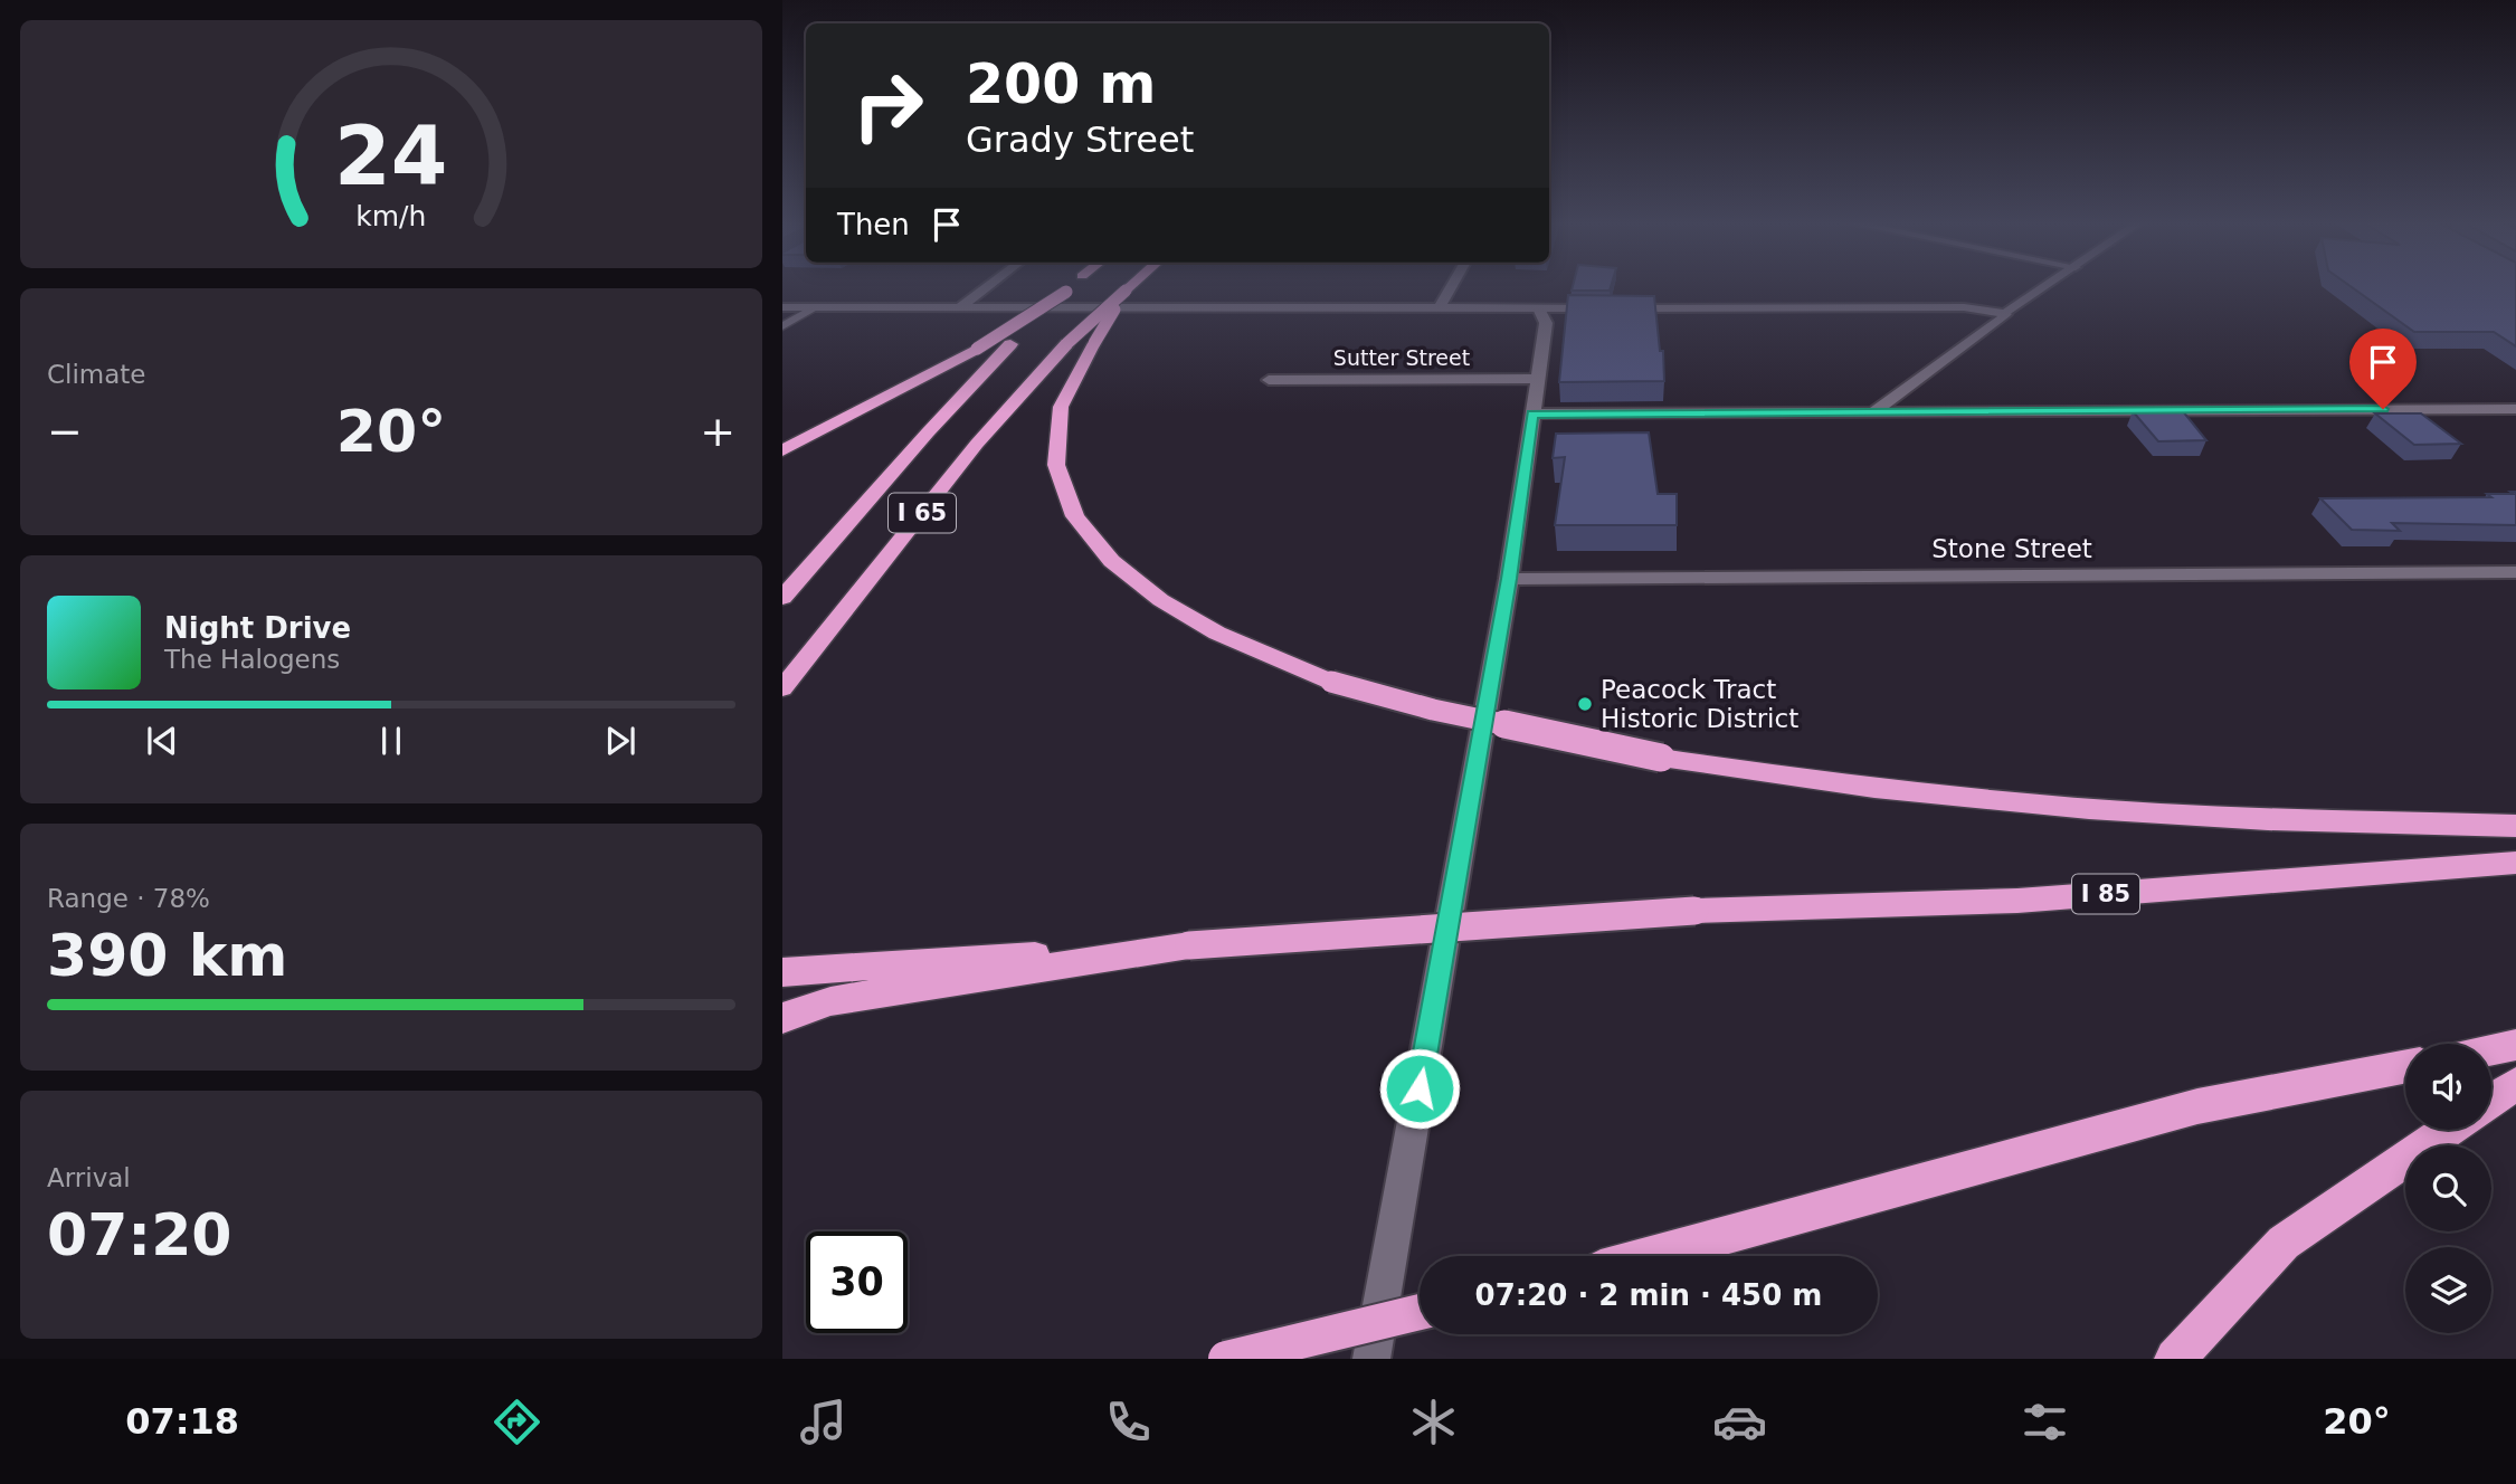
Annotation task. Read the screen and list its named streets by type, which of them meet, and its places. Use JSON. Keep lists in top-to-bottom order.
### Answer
{
  "streets": {
    "highway": ["I 65", "I 85"],
    "street": ["Sutter Street", "Stone Street"]
  },
  "places": ["Peacock Tract Historic District"],
  "page": {
    "turn": ["200 m", "Grady Street"],
    "then": "Then",
    "tile": [
      "Climate",
      ["Range · 78%", "390 km"],
      ["Arrival", "07:20"]
    ],
    "heat": ["−", "20°", "+"],
    "song": ["Night Drive", "The Halogens"],
    "limit": "30",
    "trip": "07:20 · 2 min · 450 m",
    "tabs": ["07:18", "20°"],
    "gauge": ["24", "km/h"]
  }
}
